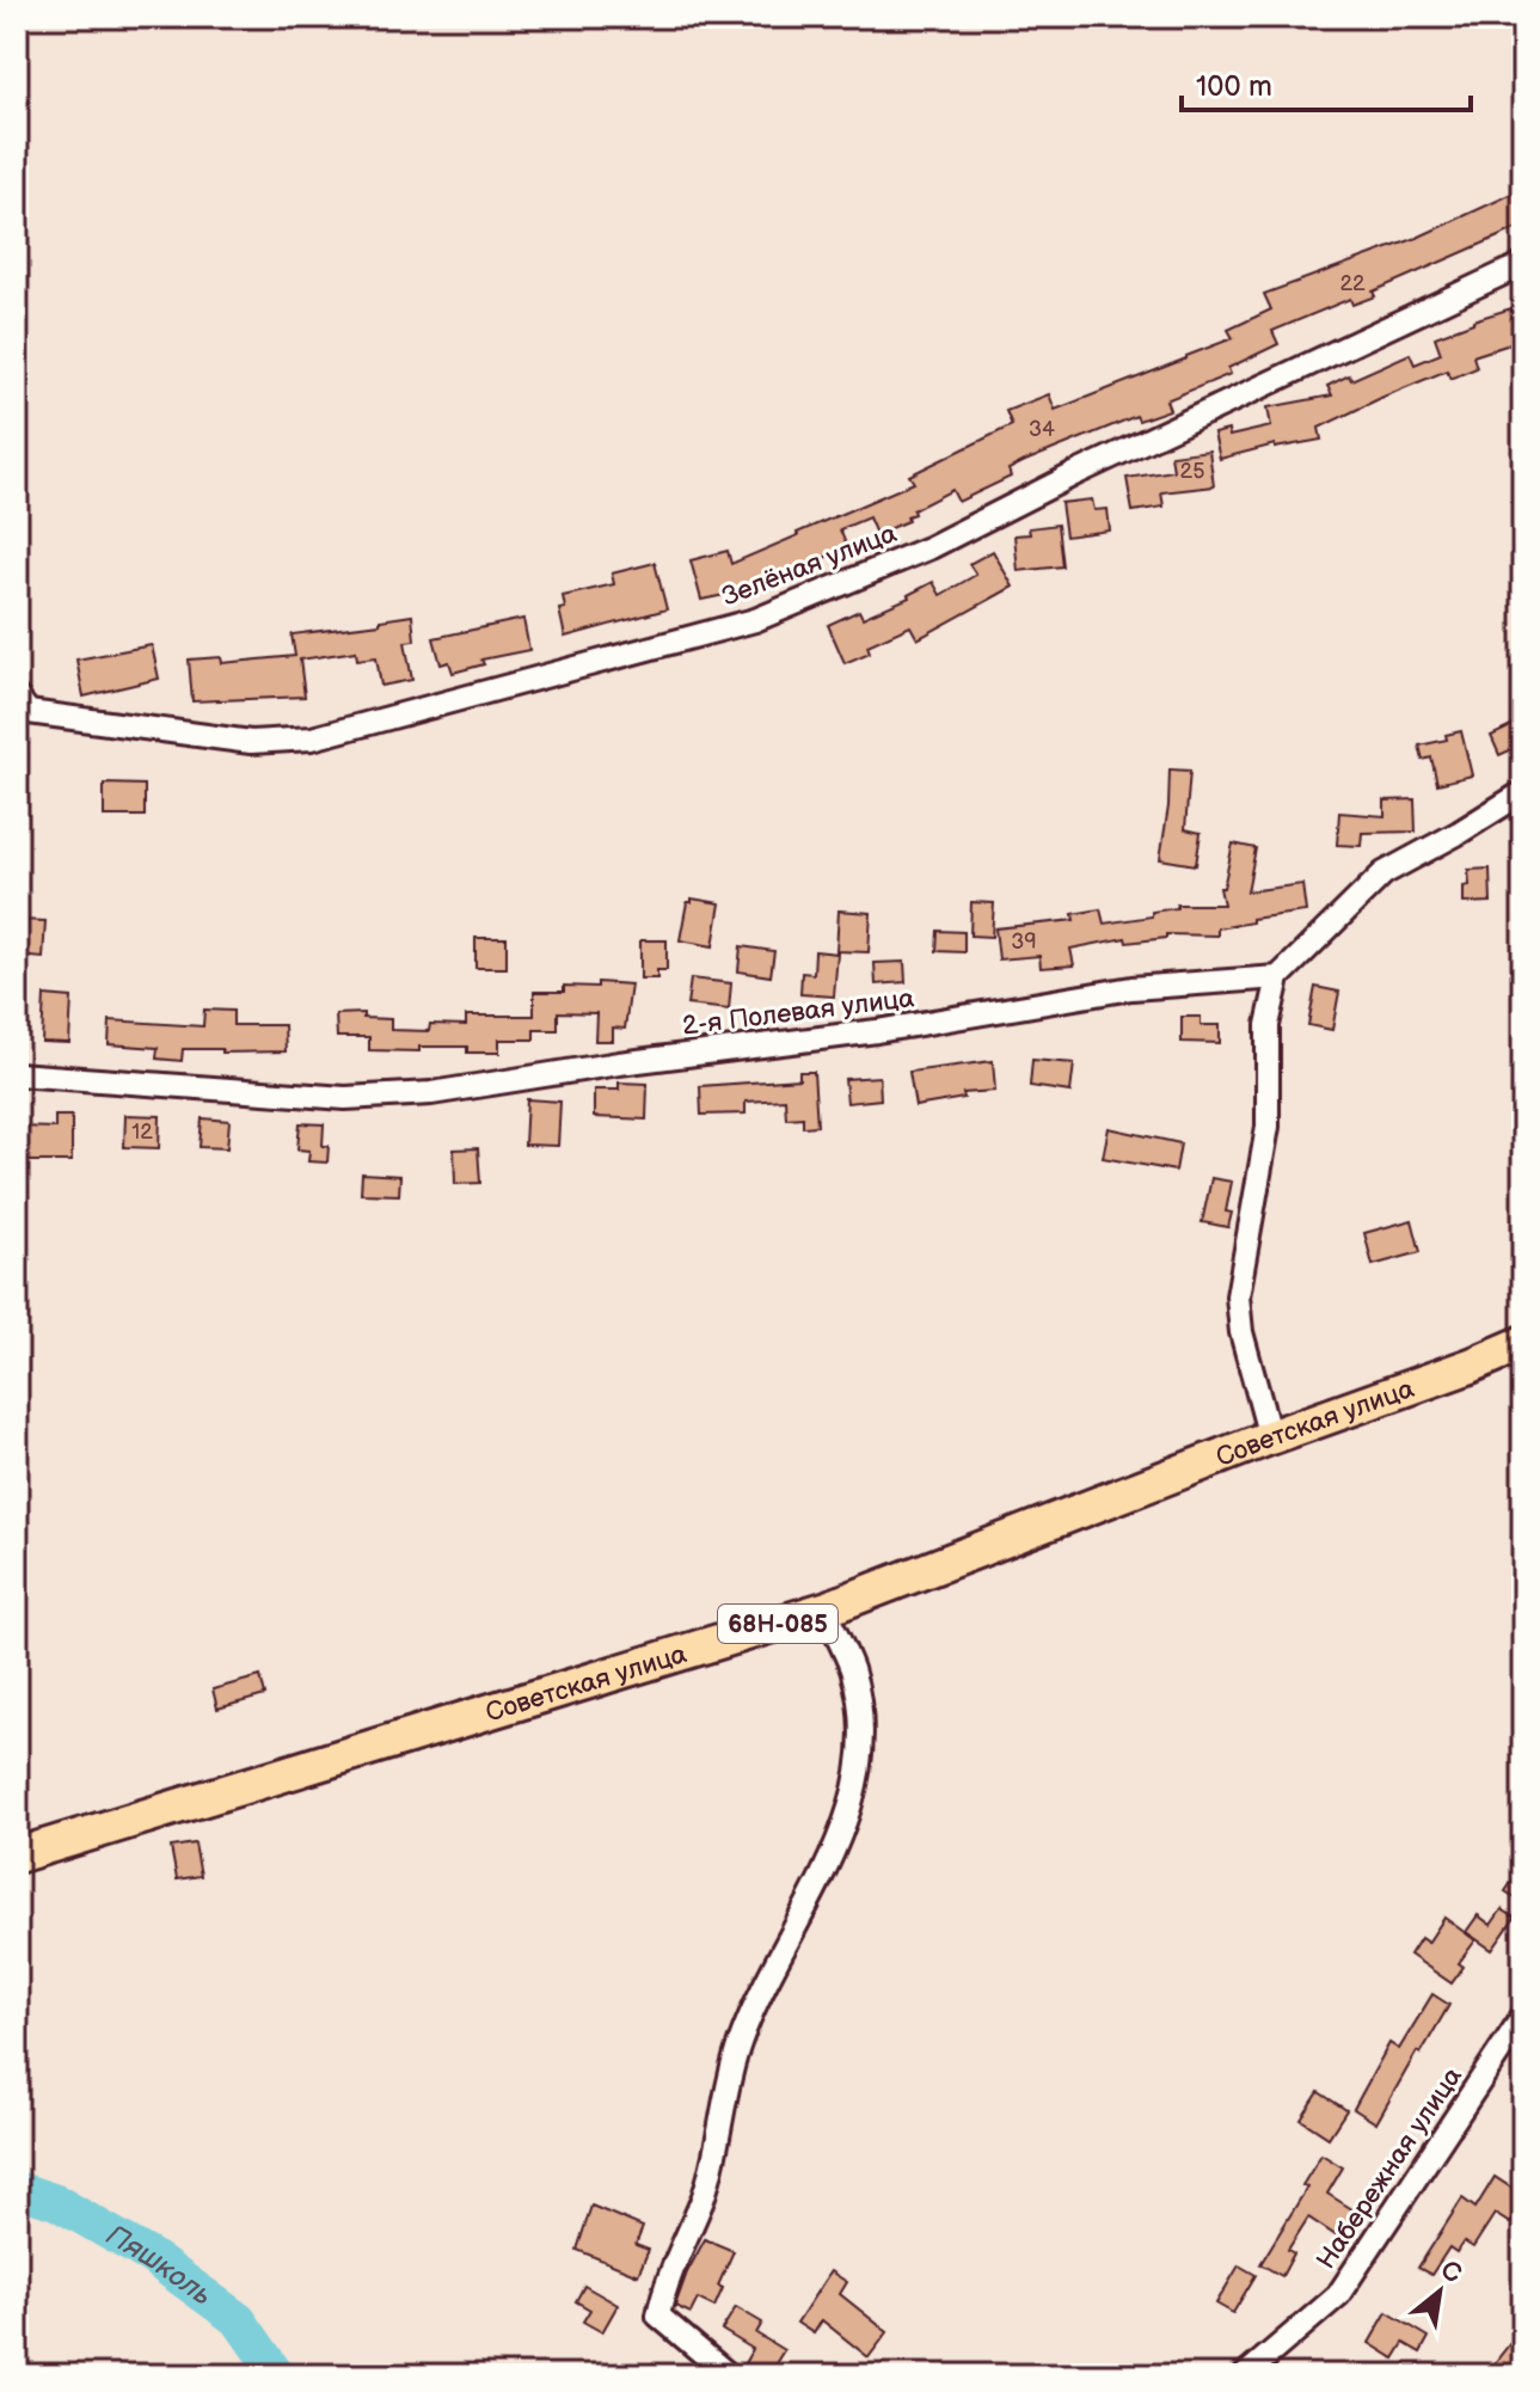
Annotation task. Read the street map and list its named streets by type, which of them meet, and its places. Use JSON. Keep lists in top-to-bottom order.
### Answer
{
  "streets": {
    "main road": ["Советская улица", "68Н-085"],
    "street": ["Зелёная улица", "2-я Полевая улица", "Набережная улица"]
  },
  "water": ["Пяшколь"],
  "house_numbers": [
    "22",
    "34",
    "25",
    "39",
    "12"
  ],
  "scale_bar": "100 m",
  "north": "top right"
}
